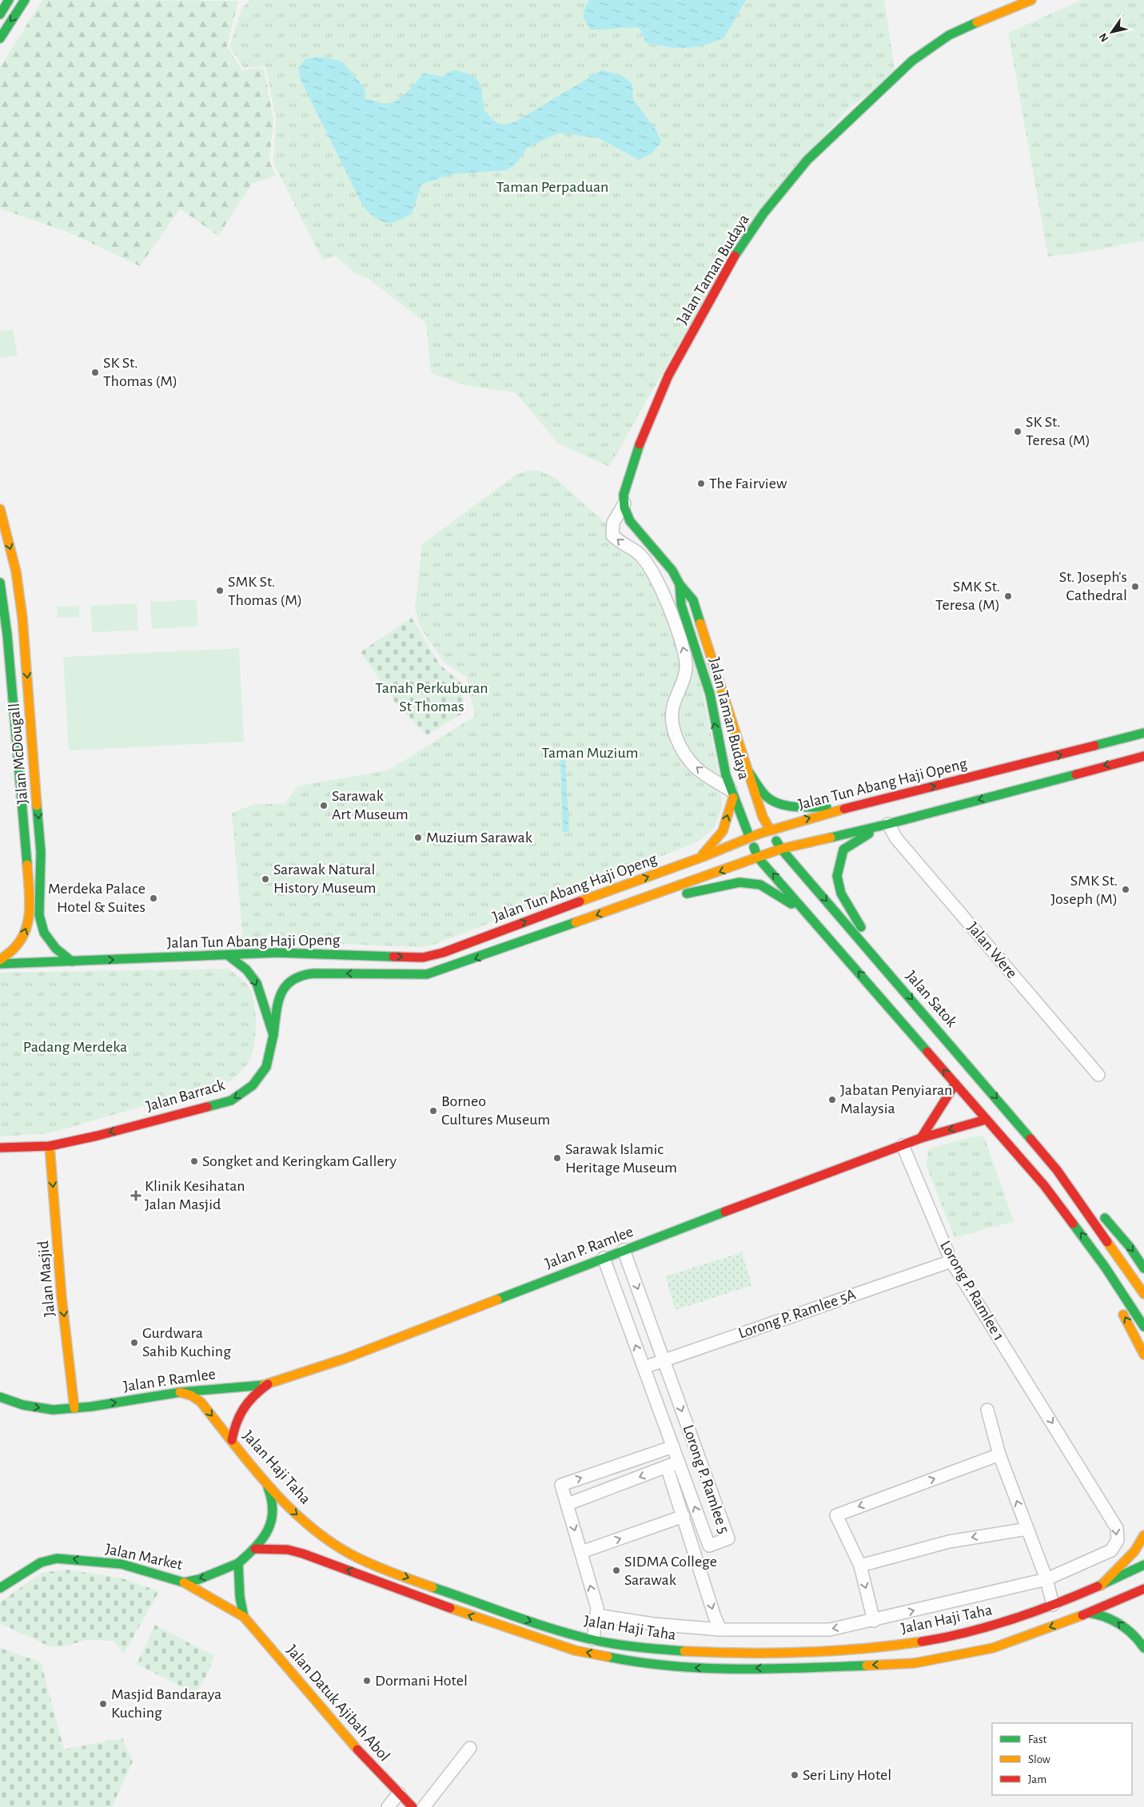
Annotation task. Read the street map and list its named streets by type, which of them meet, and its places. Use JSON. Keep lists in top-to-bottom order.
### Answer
{
  "streets": {
    "main road": [
      "Jalan Taman Budaya",
      "Jalan McDougall",
      "Jalan Tun Abang Haji Openg",
      "Jalan Satok",
      "Jalan Barrack",
      "Jalan P. Ramlee",
      "Jalan Masjid",
      "Jalan Haji Taha",
      "Jalan Market",
      "Jalan Datuk Ajibah Abol"
    ],
    "street": [
      "Jalan Were",
      "Lorong P. Ramlee 1",
      "Lorong P. Ramlee 5A",
      "Lorong P. Ramlee 5"
    ]
  },
  "crossings": [
    ["Jalan Taman Budaya", "Jalan Tun Abang Haji Openg"],
    ["Jalan Taman Budaya", "Jalan Satok"],
    ["Jalan McDougall", "Jalan Tun Abang Haji Openg"],
    ["Jalan Tun Abang Haji Openg", "Jalan Were"],
    ["Jalan Tun Abang Haji Openg", "Jalan Satok"],
    ["Jalan Tun Abang Haji Openg", "Jalan Barrack"],
    ["Jalan Barrack", "Jalan Masjid"],
    ["Jalan P. Ramlee", "Jalan Masjid"],
    ["Jalan P. Ramlee", "Lorong P. Ramlee 1"],
    ["Jalan P. Ramlee", "Jalan Haji Taha"],
    ["Jalan P. Ramlee", "Lorong P. Ramlee 5"],
    ["Lorong P. Ramlee 1", "Lorong P. Ramlee 5A"],
    ["Lorong P. Ramlee 5A", "Lorong P. Ramlee 5"],
    ["Jalan Market", "Jalan Datuk Ajibah Abol"]
  ],
  "one_way": ["Jalan Barrack", "Jalan Masjid", "Jalan Market"],
  "parks": [
    "Taman Perpaduan",
    "Tanah Perkuburan St Thomas",
    "Taman Muzium",
    "Padang Merdeka"
  ],
  "places": {
    "other": [
      "SK St. Thomas (M)",
      "SK St. Teresa (M)",
      "The Fairview",
      "St. Joseph's Cathedral",
      "SMK St. Thomas (M)",
      "SMK St. Teresa (M)",
      "Sarawak Art Museum",
      "Muzium Sarawak",
      "Sarawak Natural History Museum",
      "SMK St. Joseph (M)",
      "Merdeka Palace Hotel & Suites",
      "Jabatan Penyiaran Malaysia",
      "Borneo Cultures Museum",
      "Sarawak Islamic Heritage Museum",
      "Songket and Keringkam Gallery",
      "Gurdwara Sahib Kuching",
      "SIDMA College Sarawak",
      "Dormani Hotel",
      "Masjid Bandaraya Kuching",
      "Seri Liny Hotel"
    ],
    "health": ["Klinik Kesihatan Jalan Masjid"]
  },
  "legend": ["Fast", "Slow", "Jam"],
  "north": "bottom left"
}
